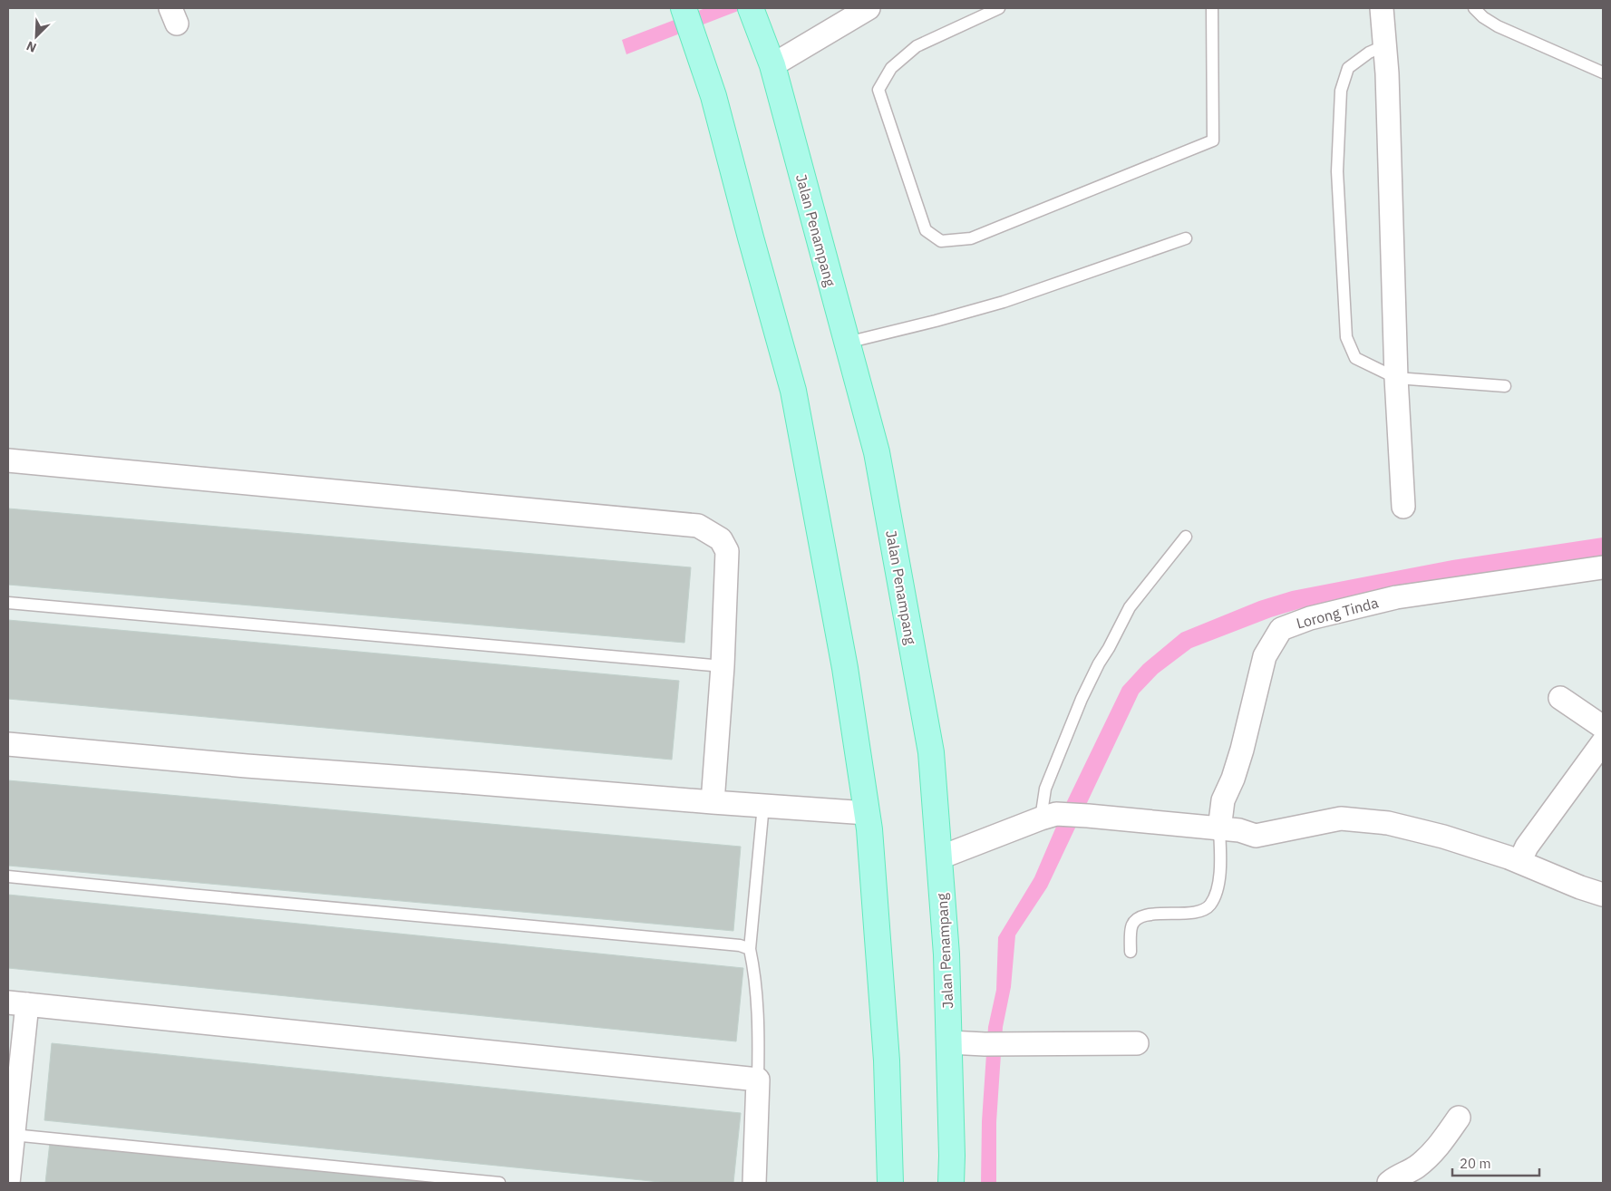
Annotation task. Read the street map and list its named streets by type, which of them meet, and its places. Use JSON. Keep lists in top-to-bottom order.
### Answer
{
  "streets": {
    "main road": ["Jalan Penampang"],
    "street": ["Lorong Tinda"]
  },
  "scale_bar": "20 m",
  "north": "bottom left"
}
